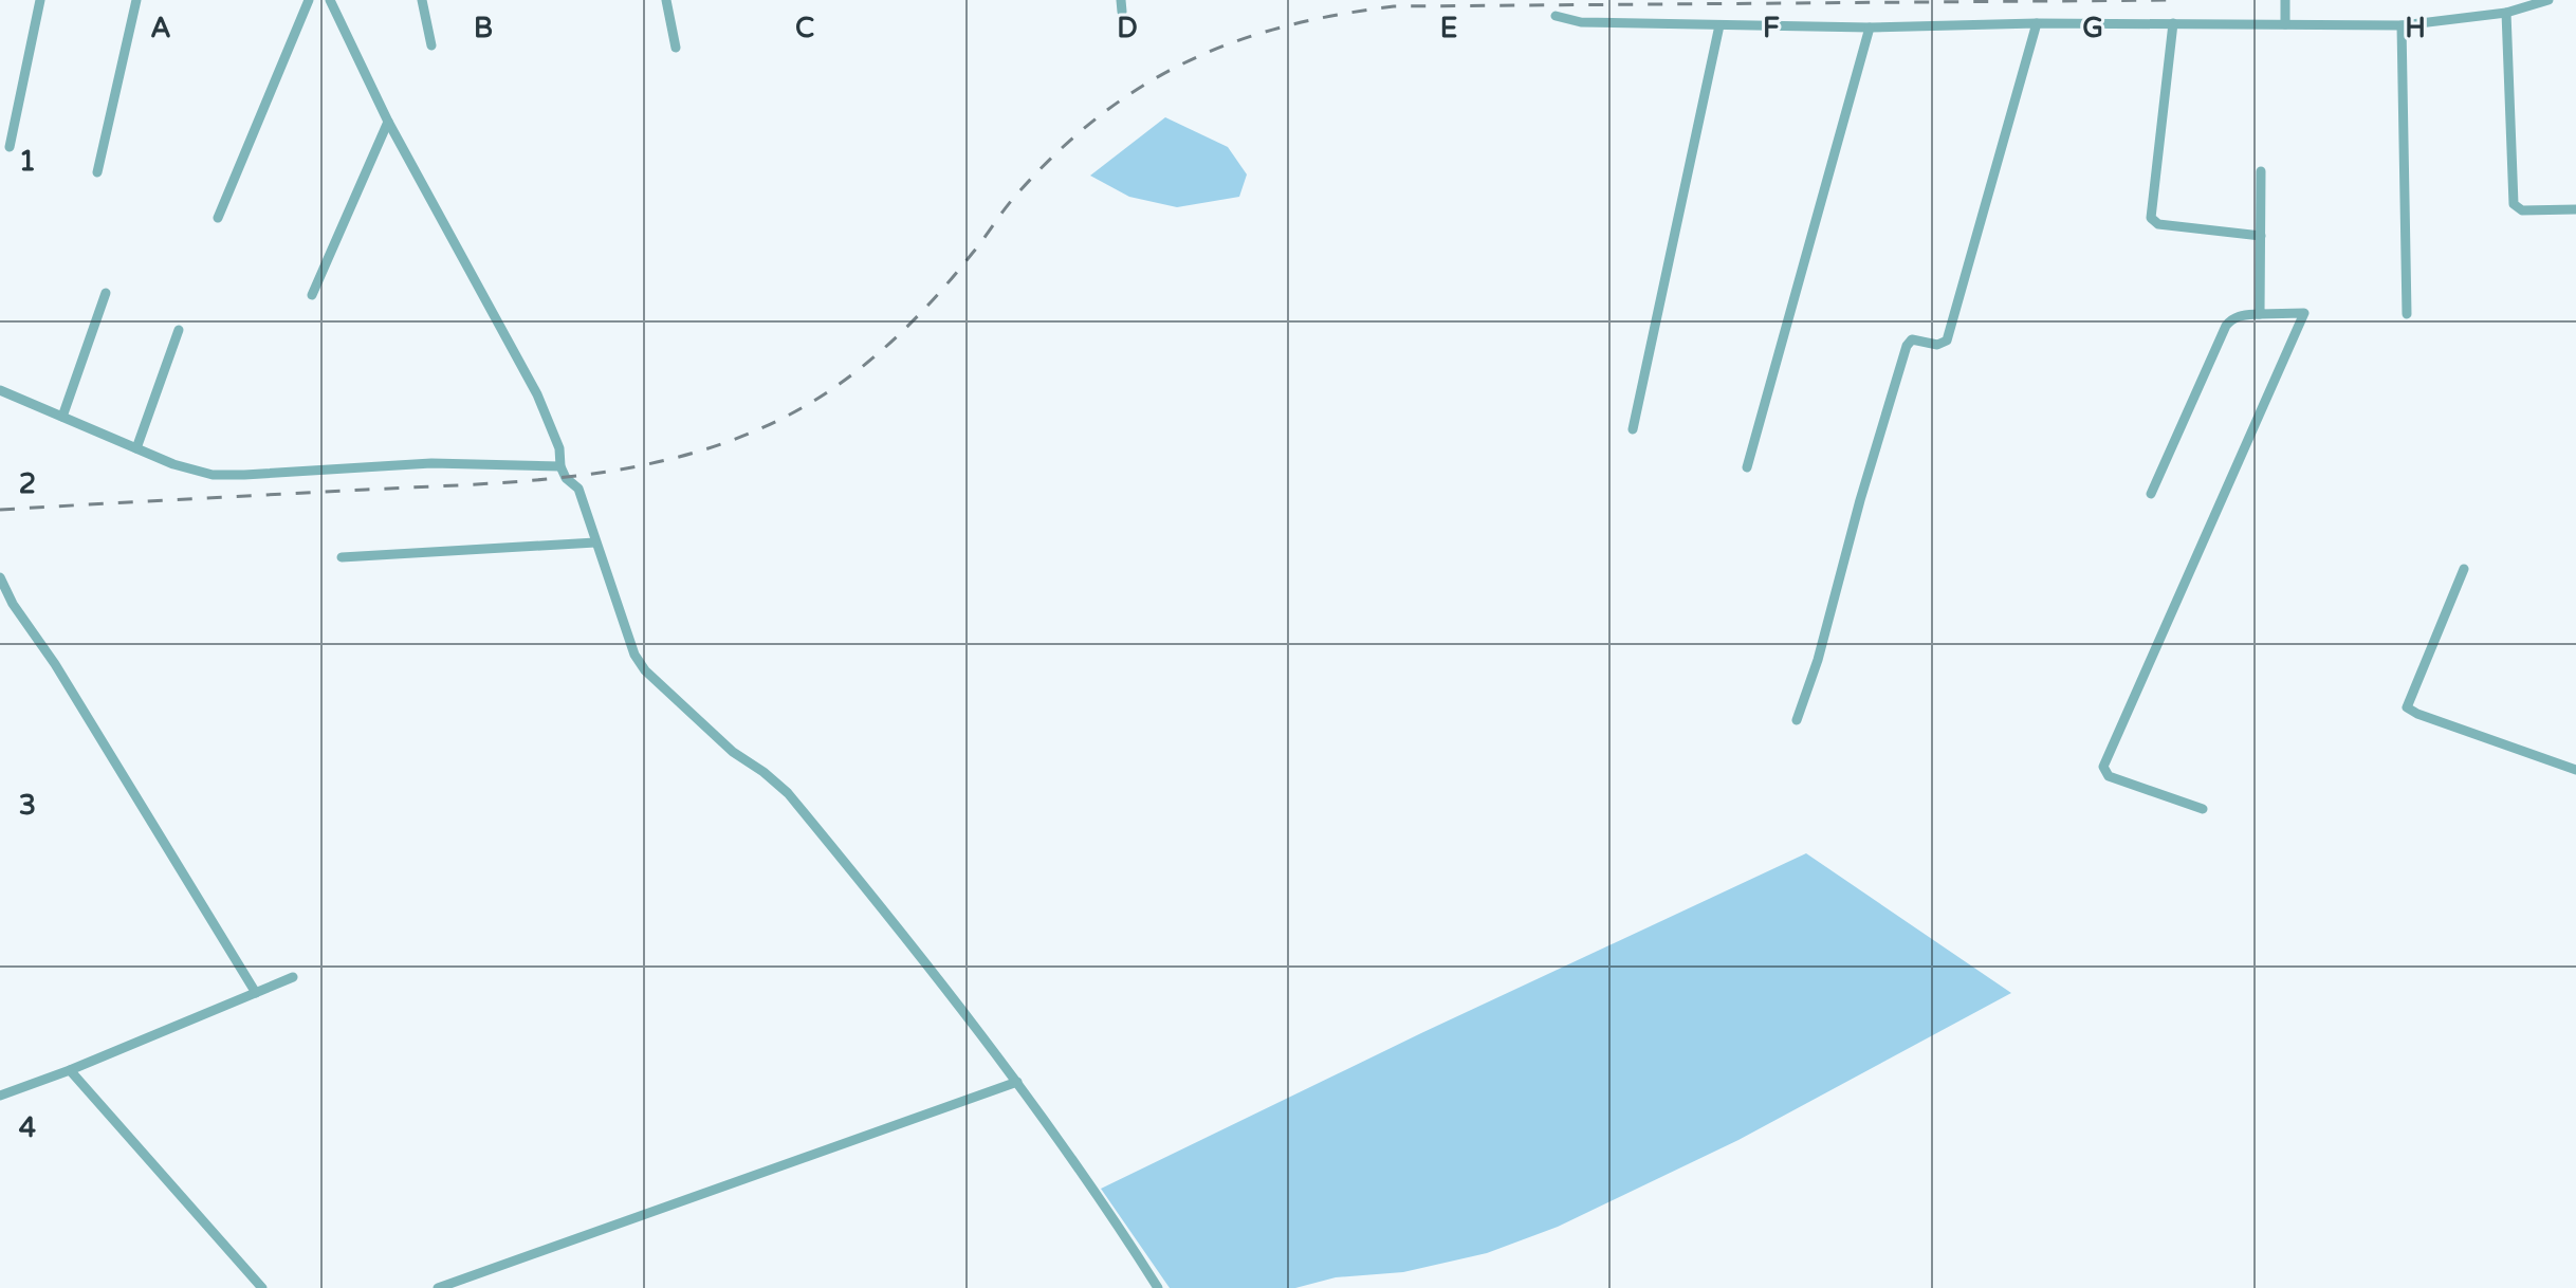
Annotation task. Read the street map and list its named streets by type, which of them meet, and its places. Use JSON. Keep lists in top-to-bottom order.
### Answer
{
  "grid": {
    "columns": [
      "A",
      "B",
      "C",
      "D",
      "E",
      "F",
      "G",
      "H"
    ],
    "rows": [
      "1",
      "2",
      "3",
      "4"
    ]
  }
}
